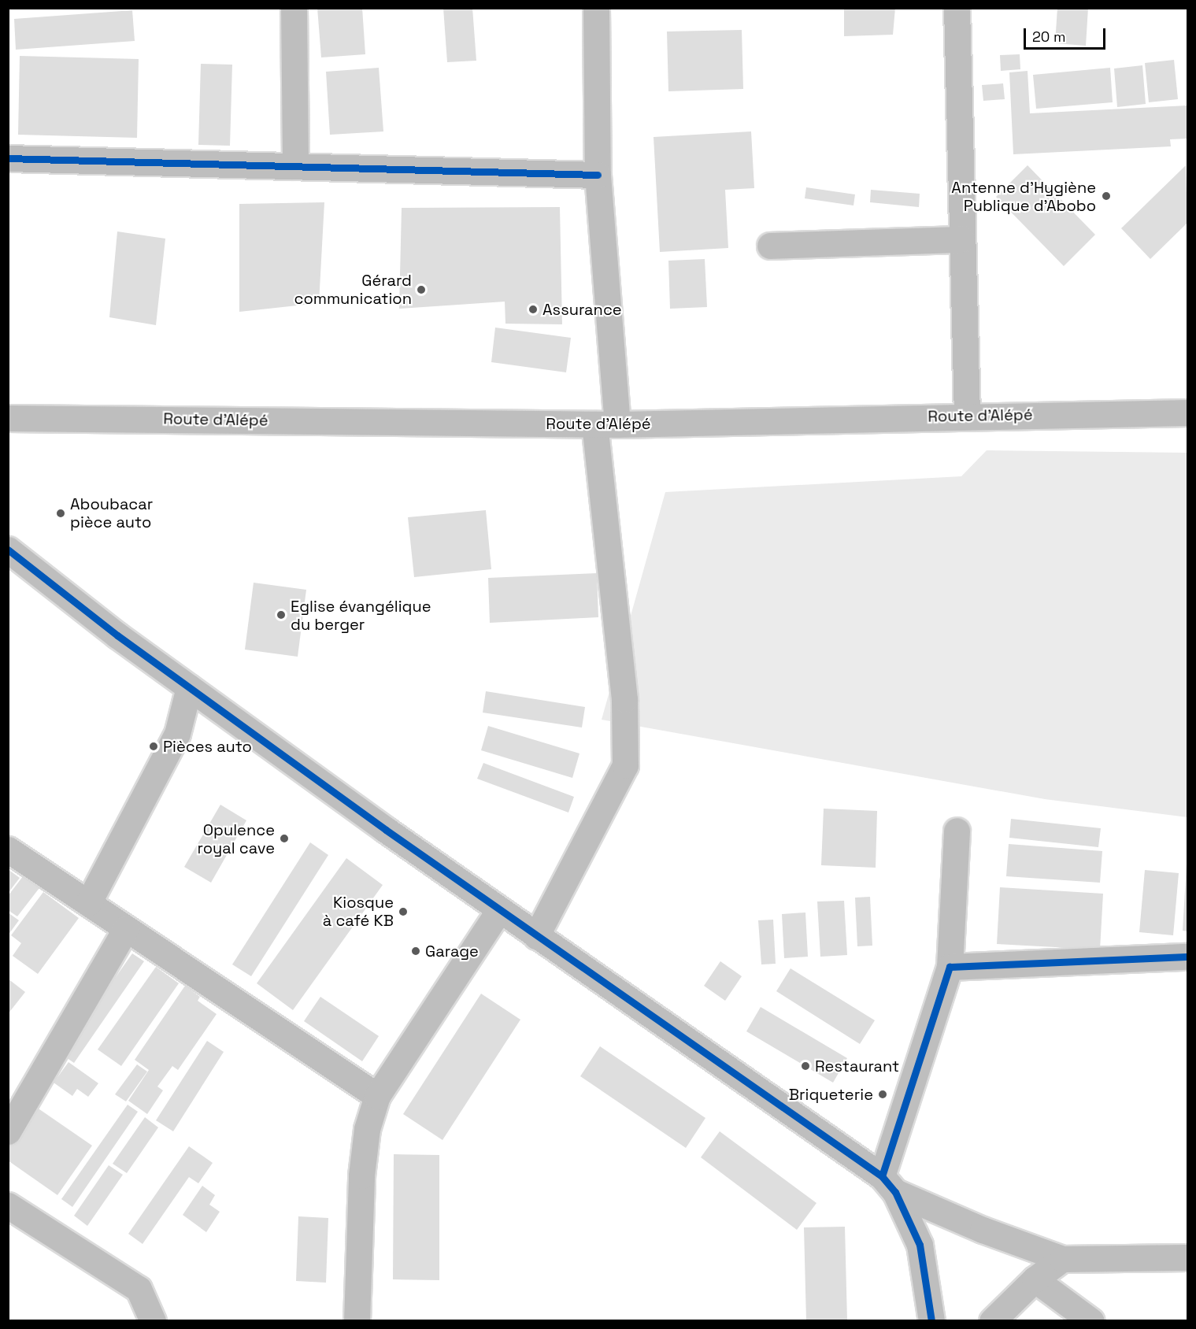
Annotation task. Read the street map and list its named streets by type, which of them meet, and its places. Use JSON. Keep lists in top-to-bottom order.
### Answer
{
  "streets": {
    "street": ["Route d'Alépé"]
  },
  "places": [
    "Antenne d'Hygiène Publique d'Abobo",
    "Gérard communication",
    "Assurance",
    "Aboubacar pièce auto",
    "Eglise évangélique du berger",
    "Pièces auto",
    "Opulence royal cave",
    "Kiosque à café KB",
    "Garage",
    "Restaurant",
    "Briqueterie"
  ],
  "scale_bar": "20 m"
}
